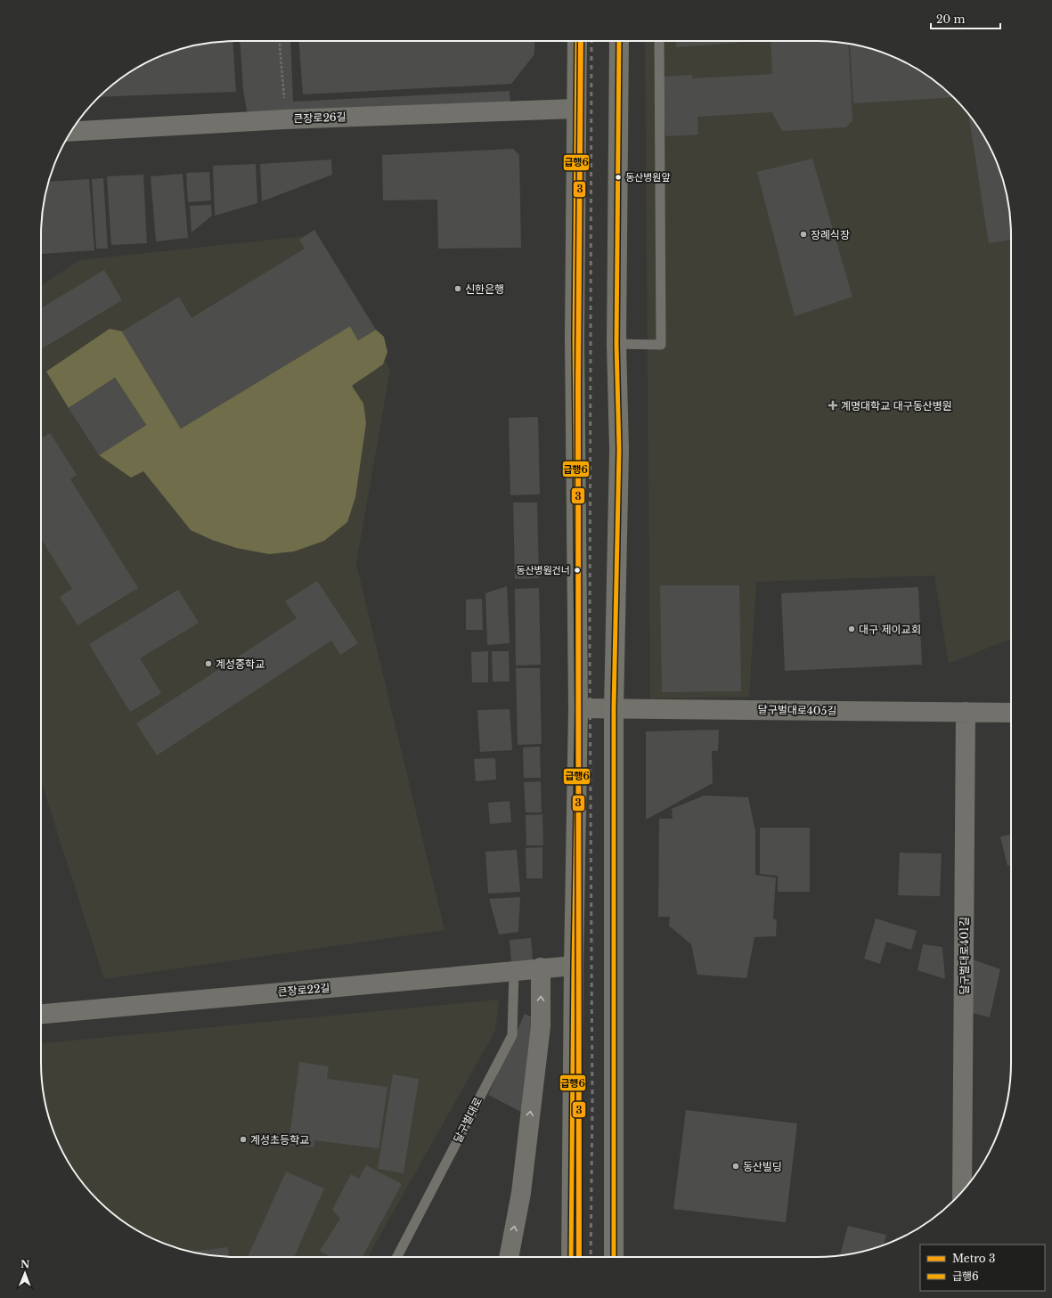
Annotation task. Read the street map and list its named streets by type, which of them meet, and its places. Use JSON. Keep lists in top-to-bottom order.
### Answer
{
  "streets": {
    "street": [
      "큰장로26길",
      "달구벌대로405길",
      "달구벌대로401길",
      "큰장로22길"
    ],
    "lane": ["달구벌대로"]
  },
  "crossings": [
    ["달구벌대로405길", "달구벌대로401길"],
    ["큰장로22길", "달구벌대로"]
  ],
  "places": {
    "other": [
      "동산병원앞",
      "장례식장",
      "신한은행",
      "동산병원건너",
      "대구 제이교회",
      "계성중학교",
      "계성초등학교",
      "동산빌딩"
    ],
    "health": ["계명대학교 대구동산병원"]
  },
  "lines": ["metro line 3", "transit line 급행6"],
  "legend": ["Metro 3", "급행6"],
  "scale_bar": "20 m",
  "north": "top"
}
